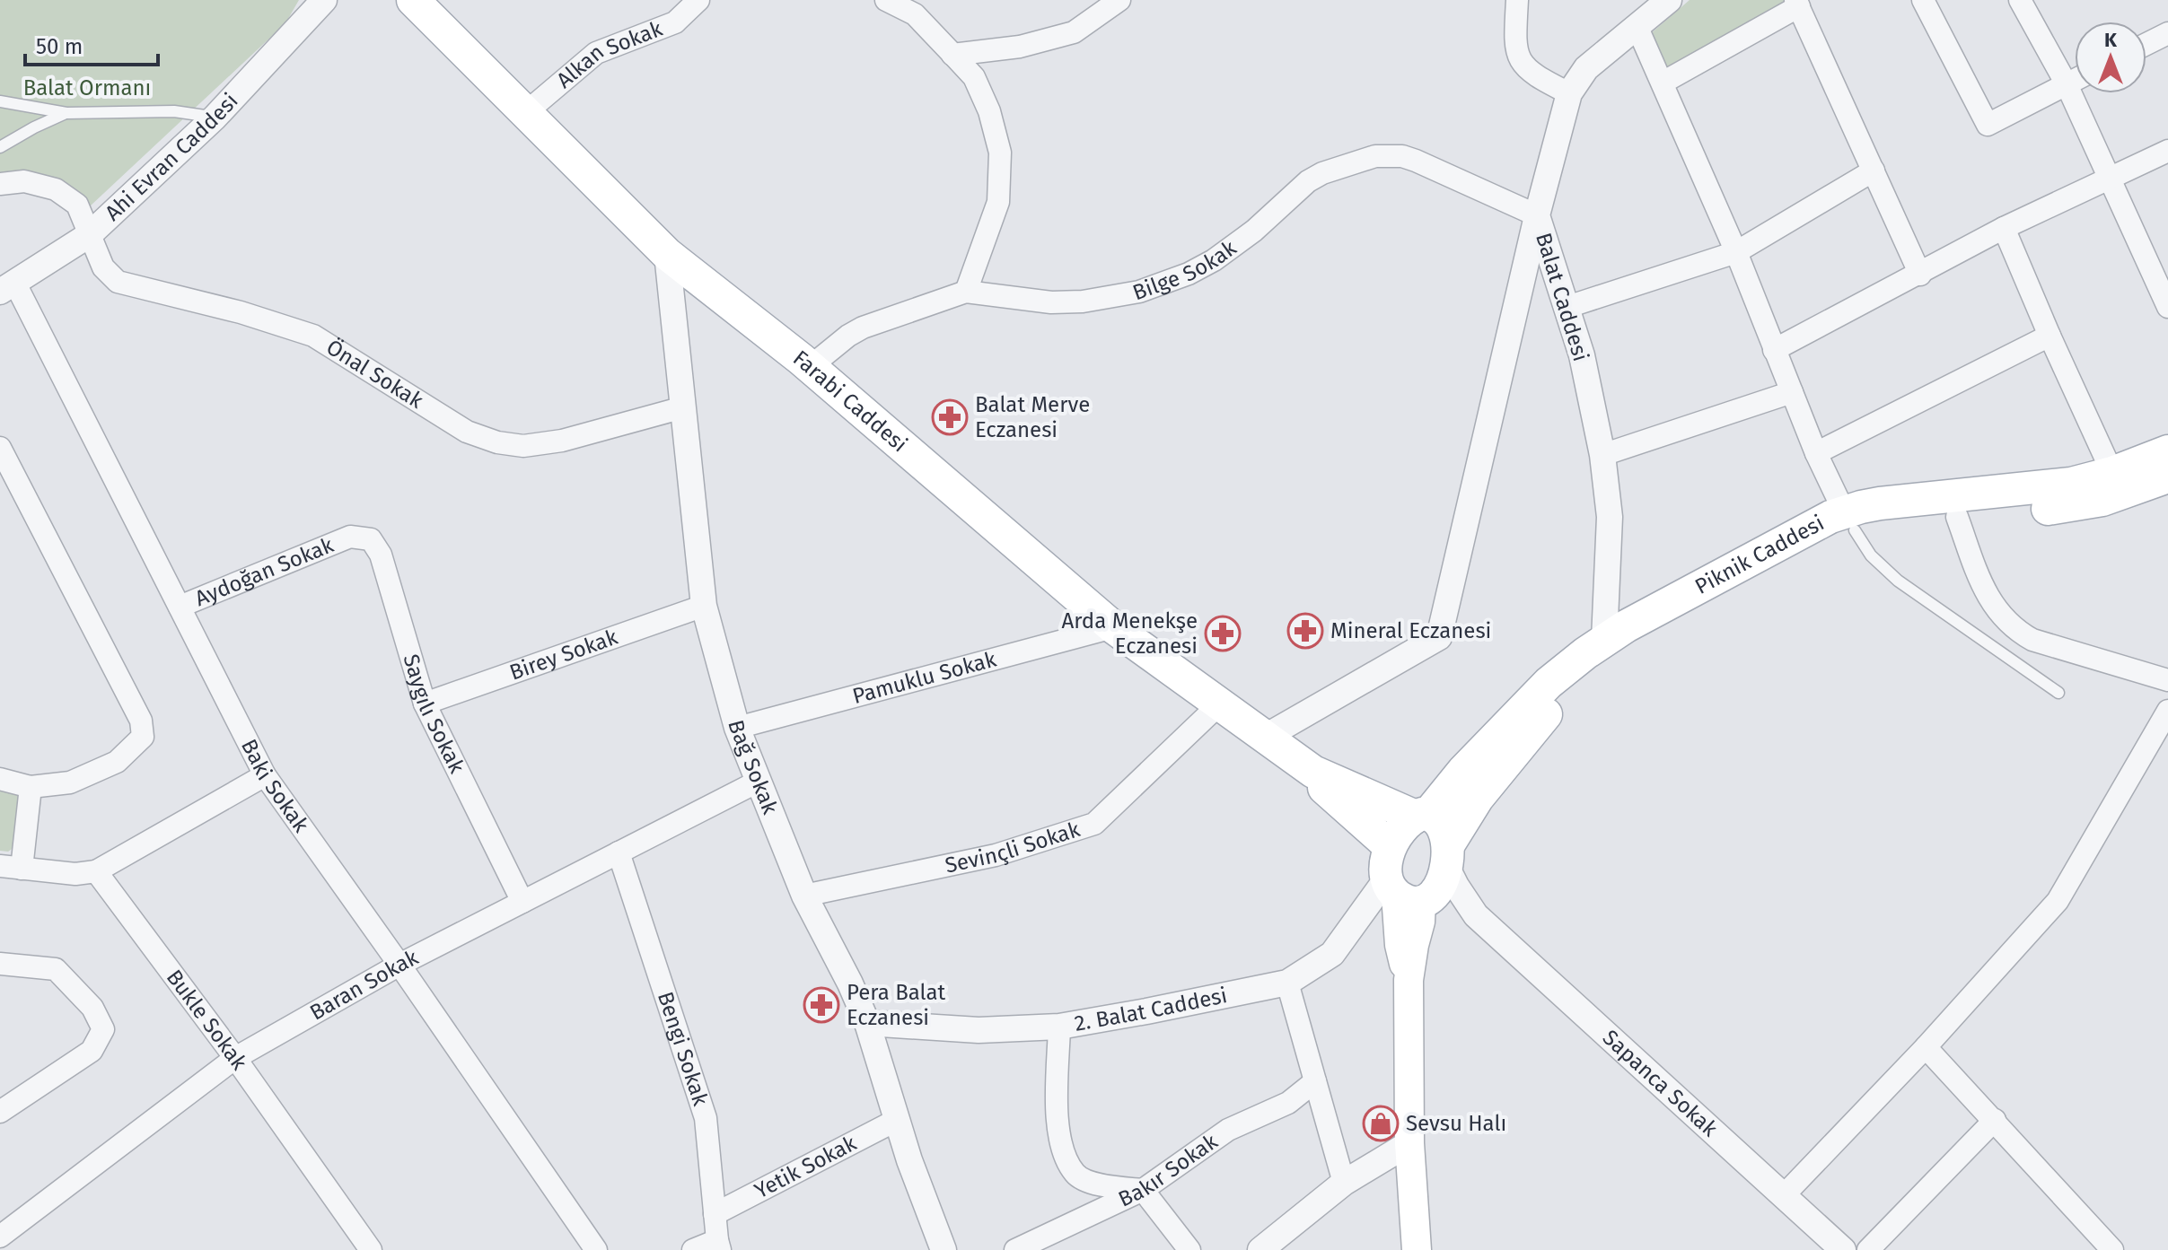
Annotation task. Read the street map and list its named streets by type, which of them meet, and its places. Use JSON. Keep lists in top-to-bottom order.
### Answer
{
  "streets": {
    "main road": ["Farabi Caddesi", "Piknik Caddesi"],
    "street": [
      "Alkan Sokak",
      "Ahi Evran Caddesi",
      "Bilge Sokak",
      "Balat Caddesi",
      "Önal Sokak",
      "Aydoğan Sokak",
      "Birey Sokak",
      "Pamuklu Sokak",
      "Saygılı Sokak",
      "Bağ Sokak",
      "Baki Sokak",
      "Sevinçli Sokak",
      "Baran Sokak",
      "2. Balat Caddesi",
      "Bukle Sokak",
      "Bengi Sokak",
      "Sapanca Sokak",
      "Yetik Sokak",
      "Bakır Sokak"
    ]
  },
  "crossings": [
    ["Alkan Sokak", "Farabi Caddesi"],
    ["Ahi Evran Caddesi", "Önal Sokak"],
    ["Ahi Evran Caddesi", "Baki Sokak"],
    ["Bilge Sokak", "Balat Caddesi"],
    ["Bilge Sokak", "Farabi Caddesi"],
    ["Balat Caddesi", "Piknik Caddesi"],
    ["Önal Sokak", "Bağ Sokak"],
    ["Farabi Caddesi", "Pamuklu Sokak"],
    ["Farabi Caddesi", "Bağ Sokak"],
    ["Farabi Caddesi", "Sevinçli Sokak"],
    ["Piknik Caddesi", "2. Balat Caddesi"],
    ["Piknik Caddesi", "Sapanca Sokak"],
    ["Aydoğan Sokak", "Saygılı Sokak"],
    ["Aydoğan Sokak", "Baki Sokak"],
    ["Birey Sokak", "Saygılı Sokak"],
    ["Birey Sokak", "Bağ Sokak"],
    ["Pamuklu Sokak", "Bağ Sokak"],
    ["Saygılı Sokak", "Baran Sokak"],
    ["Bağ Sokak", "Sevinçli Sokak"],
    ["Bağ Sokak", "Baran Sokak"],
    ["Bağ Sokak", "2. Balat Caddesi"],
    ["Bağ Sokak", "Yetik Sokak"],
    ["Baki Sokak", "Baran Sokak"],
    ["Baran Sokak", "Bukle Sokak"],
    ["Baran Sokak", "Bengi Sokak"],
    ["2. Balat Caddesi", "Sapanca Sokak"],
    ["Bengi Sokak", "Yetik Sokak"]
  ],
  "parks": ["Balat Ormanı"],
  "places": {
    "pharmacy": [
      "Balat Merve Eczanesi",
      "Mineral Eczanesi",
      "Arda Menekşe Eczanesi",
      "Pera Balat Eczanesi"
    ],
    "shop": ["Sevsu Halı"]
  },
  "scale_bar": "50 m",
  "north": "top"
}
